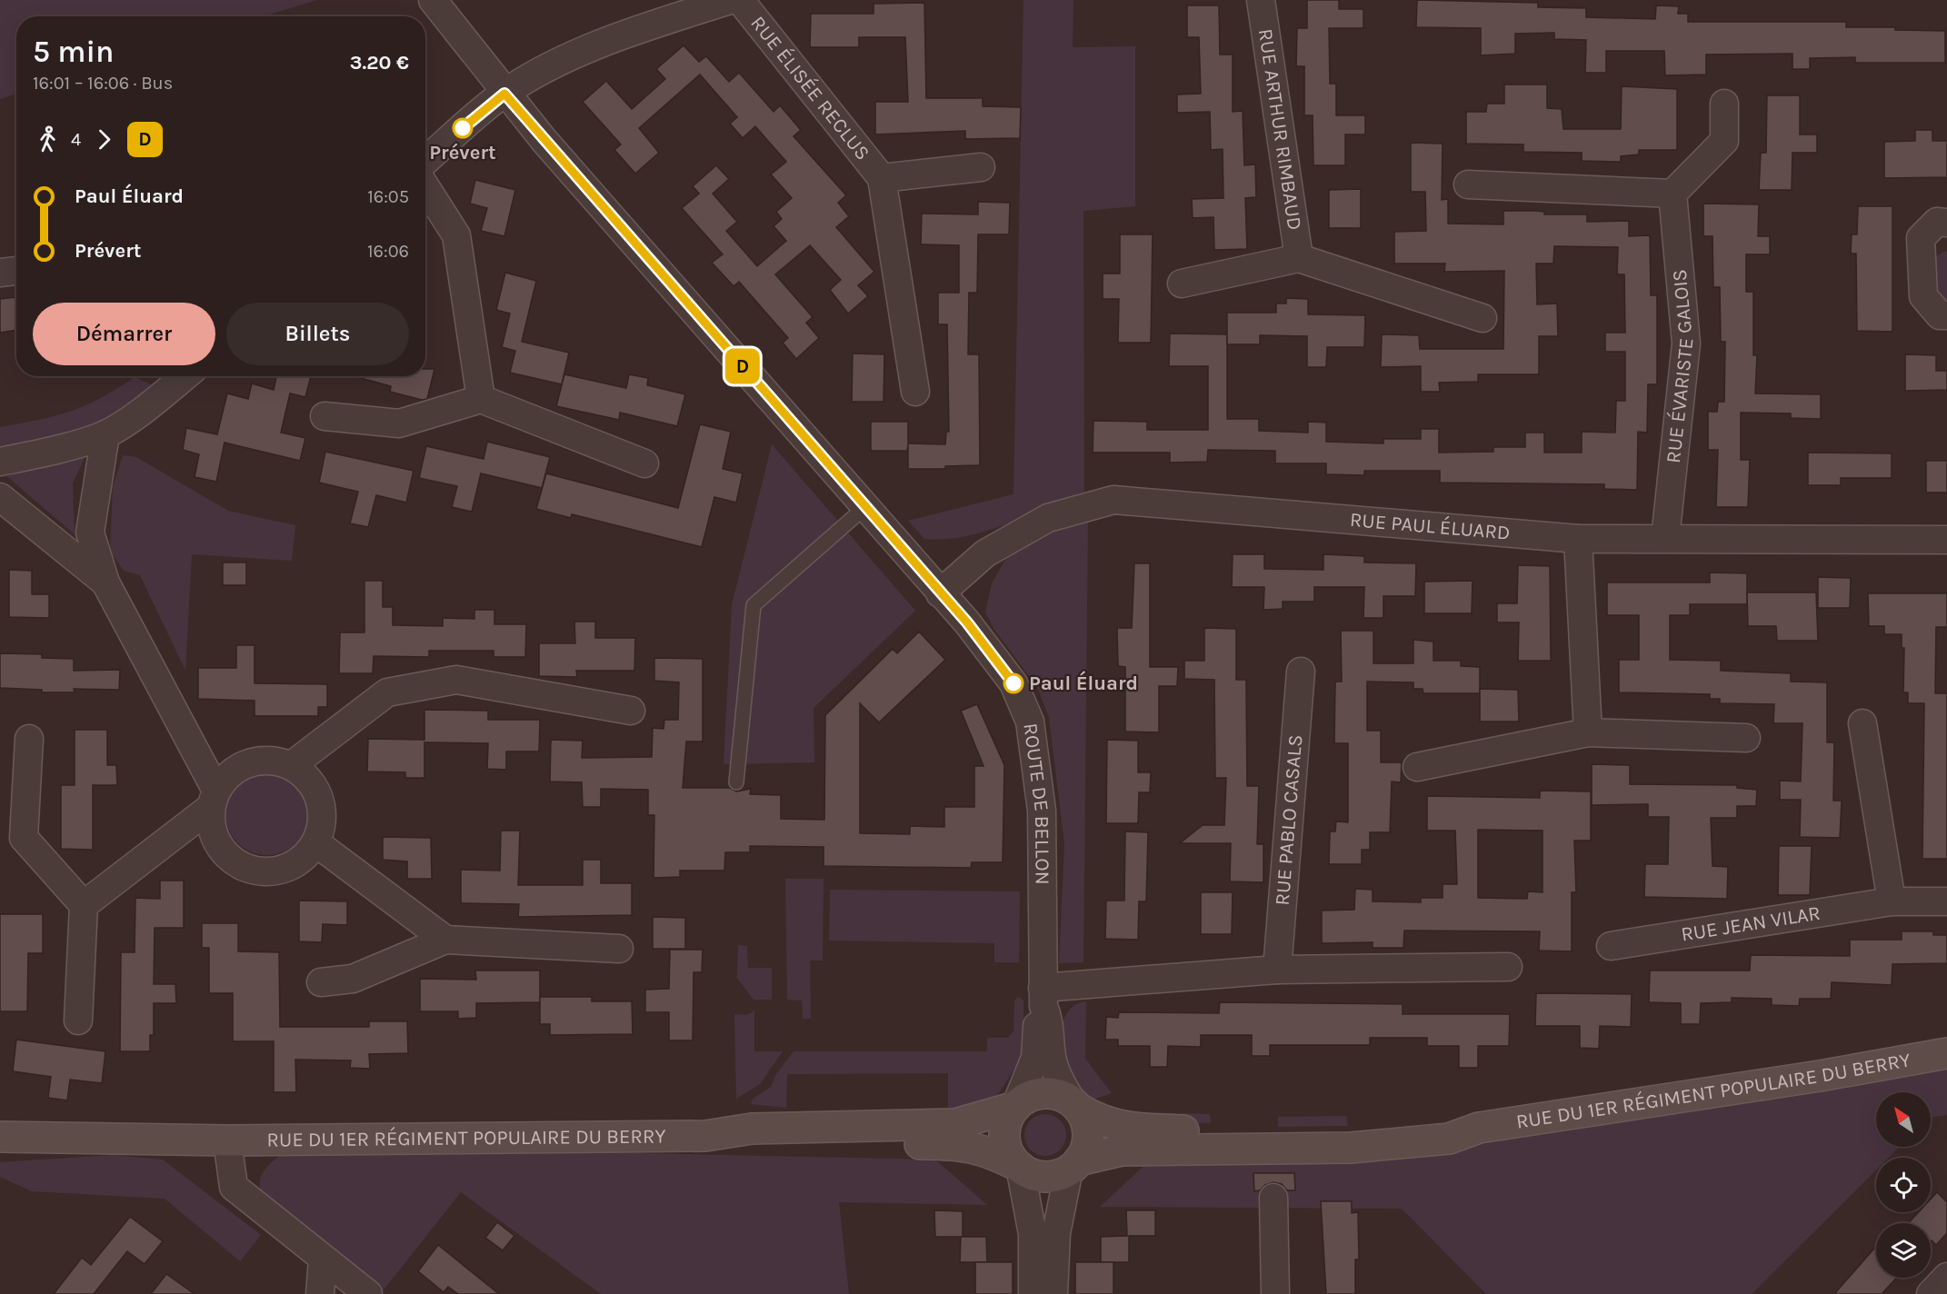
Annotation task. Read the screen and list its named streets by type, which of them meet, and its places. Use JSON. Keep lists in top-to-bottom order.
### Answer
{
  "streets": {
    "main road": ["RUE DU 1ER RÉGIMENT POPULAIRE DU BERRY"],
    "street": [
      "RUE ÉLISÉE RECLUS",
      "RUE ARTHUR RIMBAUD",
      "RUE ÉVARISTE GALOIS",
      "RUE PAUL ÉLUARD",
      "ROUTE DE BELLON",
      "RUE PABLO CASALS",
      "RUE JEAN VILAR"
    ]
  },
  "crossings": [
    ["RUE ÉVARISTE GALOIS", "RUE PAUL ÉLUARD"],
    ["RUE PAUL ÉLUARD", "ROUTE DE BELLON"],
    ["ROUTE DE BELLON", "RUE DU 1ER RÉGIMENT POPULAIRE DU BERRY"]
  ],
  "places": ["Prévert", "Paul Éluard"],
  "lines": ["bus line D"],
  "north": "top left",
  "page": {
    "on_map": "D",
    "heading": ["5 min", "16:01 – 16:06 · Bus", "3.20 €"],
    "legs": ["4", "D"],
    "list": [
      {
        "name": "Paul Éluard",
        "value": "16:05"
      },
      {
        "name": "Prévert",
        "value": "16:06"
      }
    ],
    "buttons": ["Démarrer", "Billets"]
  }
}
